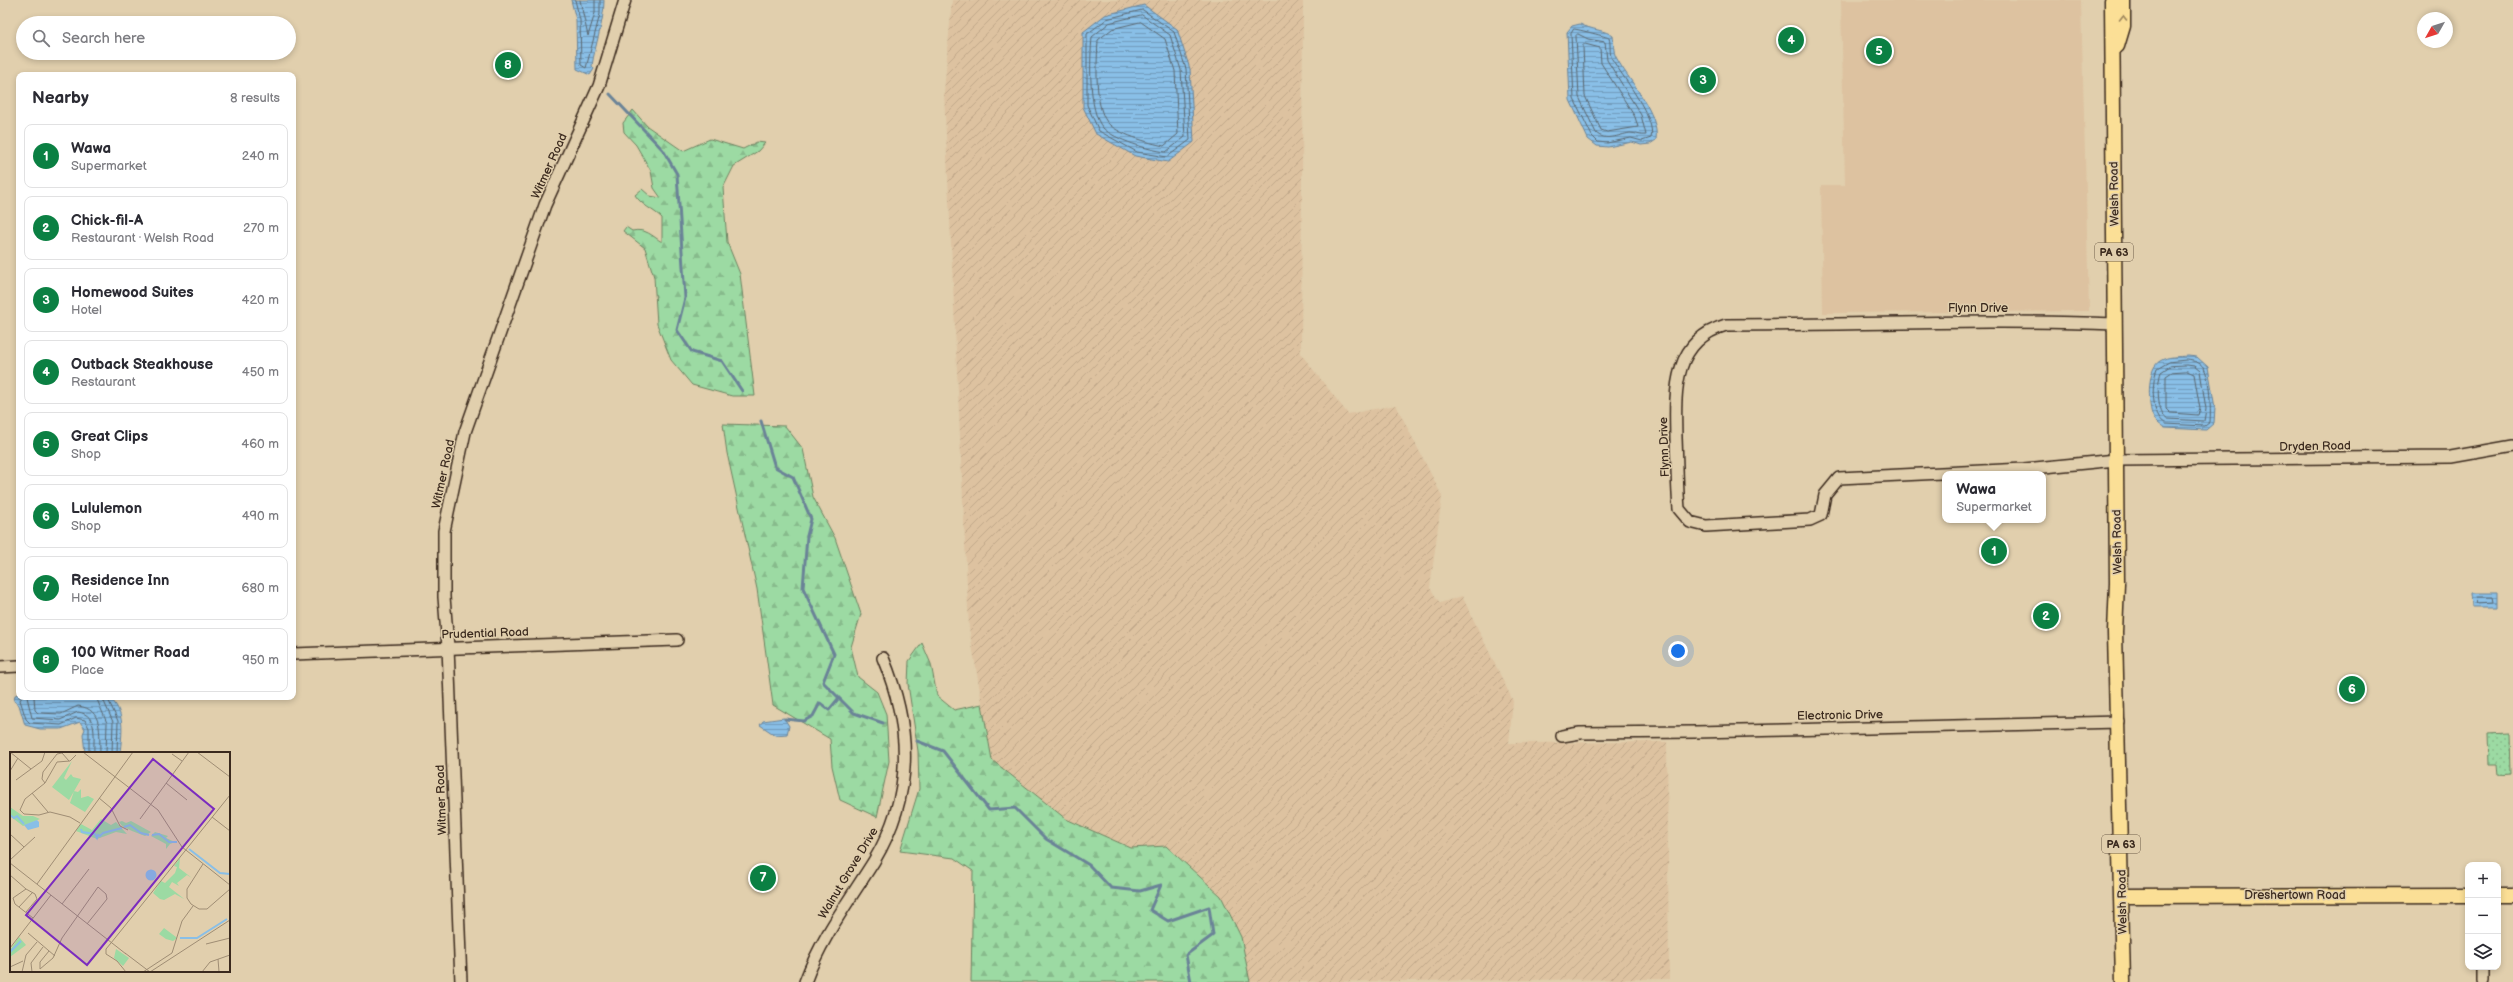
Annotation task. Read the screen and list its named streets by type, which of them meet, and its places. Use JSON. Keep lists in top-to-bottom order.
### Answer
{
  "streets": {
    "main road": ["Welsh Road", "PA 63", "Dreshertown Road"],
    "street": [
      "Witmer Road",
      "Flynn Drive",
      "Dryden Road",
      "Prudential Road",
      "Electronic Drive",
      "Walnut Grove Drive"
    ]
  },
  "crossings": [
    ["Witmer Road", "Prudential Road"],
    ["Welsh Road", "Flynn Drive"],
    ["Welsh Road", "Dryden Road"],
    ["Welsh Road", "Electronic Drive"],
    ["Welsh Road", "Dreshertown Road"],
    ["Flynn Drive", "Dryden Road"]
  ],
  "north": "bottom left",
  "page": {
    "search": "Search here",
    "pins": [
      "4",
      "5",
      "8",
      "3",
      "1",
      "2",
      "6",
      "7"
    ],
    "heading": ["Nearby", "8 results"],
    "list": [
      {
        "mark": "1",
        "name": "Wawa",
        "note": "Supermarket",
        "value": "240 m"
      },
      {
        "mark": "2",
        "name": "Chick-fil-A",
        "note": "Restaurant · Welsh Road",
        "value": "270 m"
      },
      {
        "mark": "3",
        "name": "Homewood Suites",
        "note": "Hotel",
        "value": "420 m"
      },
      {
        "mark": "4",
        "name": "Outback Steakhouse",
        "note": "Restaurant",
        "value": "450 m"
      },
      {
        "mark": "5",
        "name": "Great Clips",
        "note": "Shop",
        "value": "460 m"
      },
      {
        "mark": "6",
        "name": "Lululemon",
        "note": "Shop",
        "value": "490 m"
      },
      {
        "mark": "7",
        "name": "Residence Inn",
        "note": "Hotel",
        "value": "680 m"
      },
      {
        "mark": "8",
        "name": "100 Witmer Road",
        "note": "Place",
        "value": "950 m"
      }
    ],
    "popup": ["Wawa", "Supermarket"],
    "map_buttons": ["+", "−"]
  }
}
